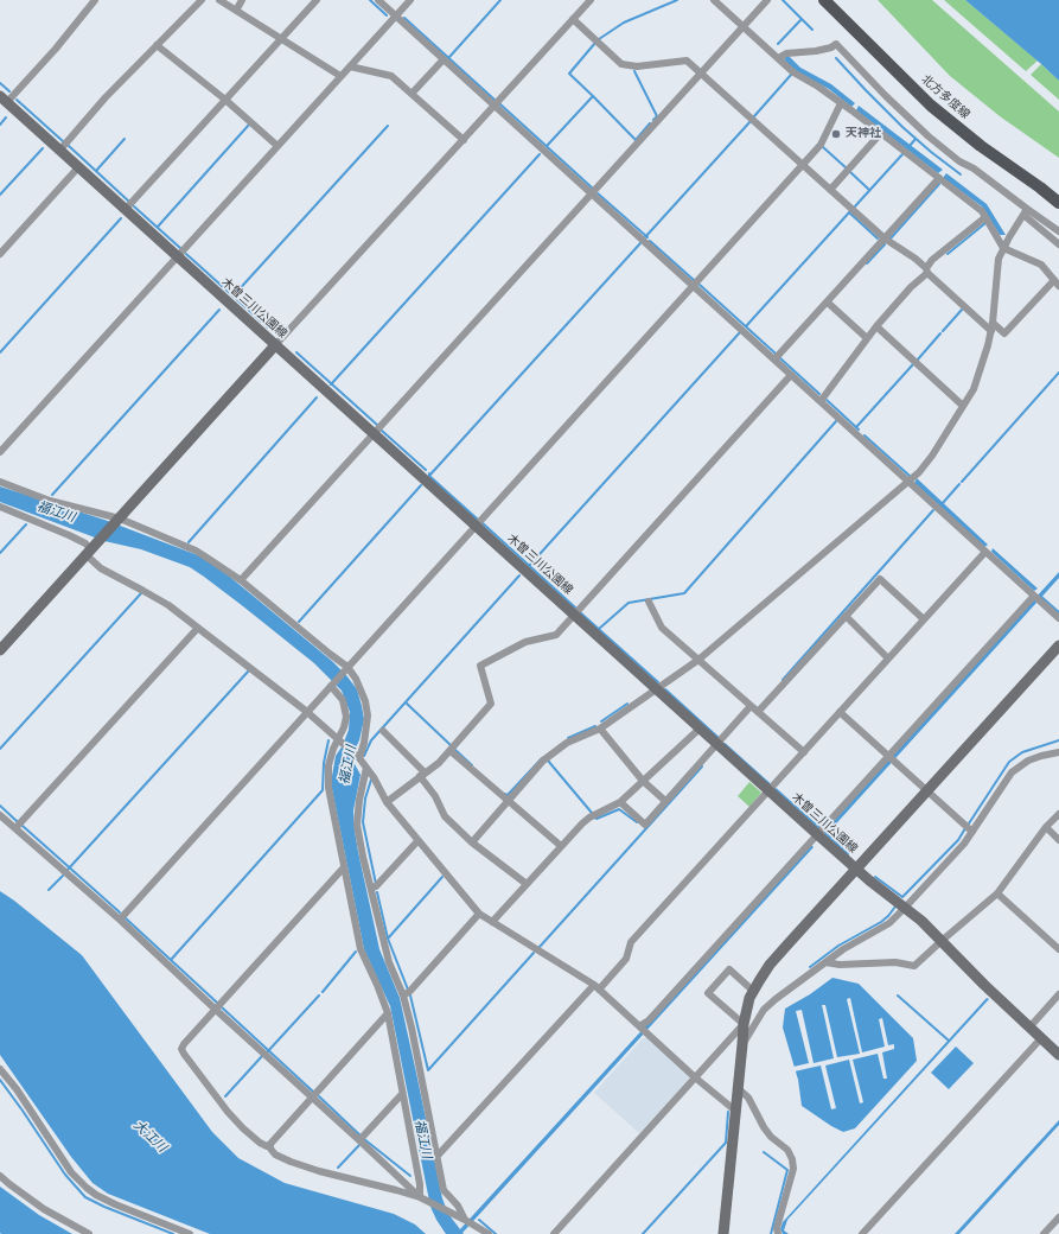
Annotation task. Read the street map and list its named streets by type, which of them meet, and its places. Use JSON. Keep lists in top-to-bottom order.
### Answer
{
  "streets": {
    "main road": ["北方多度線", "木曽三川公園線"]
  },
  "water": ["福江川", "大江川"],
  "places": ["天神社"]
}
